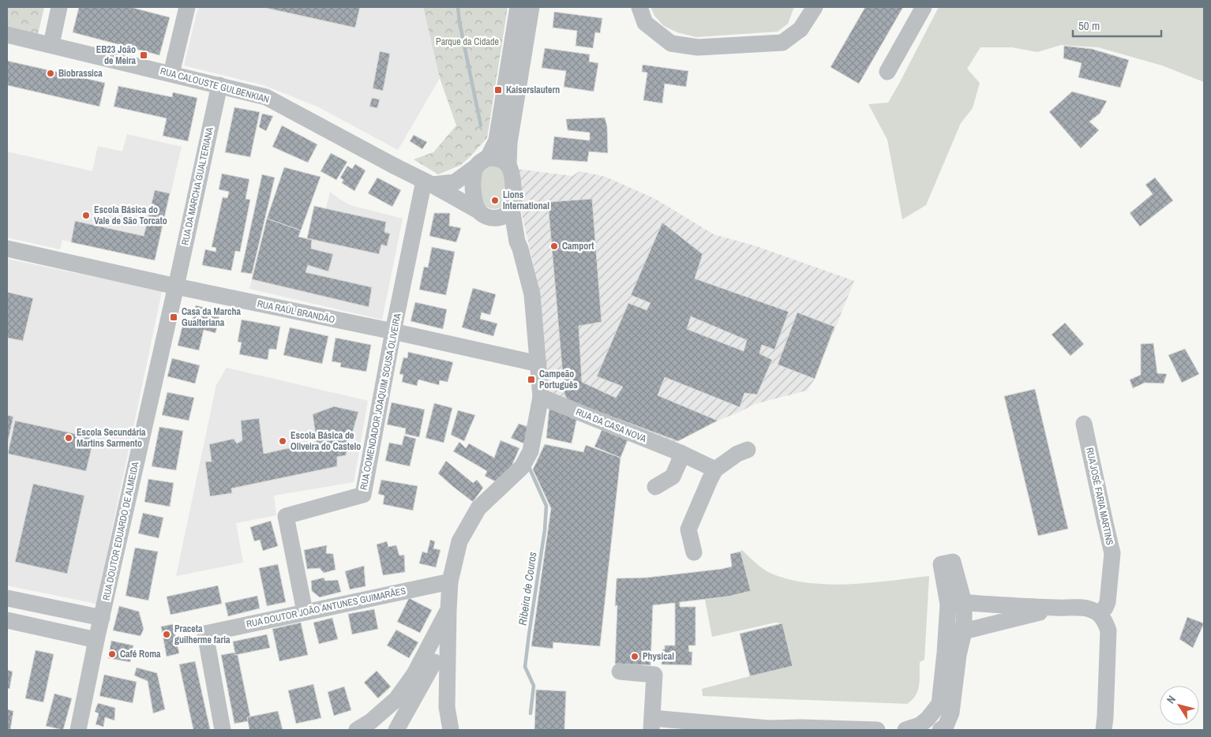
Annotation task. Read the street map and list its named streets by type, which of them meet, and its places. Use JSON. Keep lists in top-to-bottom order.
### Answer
{
  "streets": {
    "street": [
      "RUA CALOUSTE GULBENKIAN",
      "RUA DA MARCHA GUALTERIANA",
      "RUA RAÚL BRANDÃO",
      "RUA COMENDADOR JOAQUIM SOUSA OLIVEIRA",
      "RUA DA CASA NOVA",
      "RUA JOSÉ FARIA MARTINS",
      "RUA DOUTOR EDUARDO DE ALMEIDA",
      "RUA DOUTOR JOÃO ANTUNES GUIMARÃES"
    ]
  },
  "crossings": [
    ["RUA CALOUSTE GULBENKIAN", "RUA DA MARCHA GUALTERIANA"],
    ["RUA CALOUSTE GULBENKIAN", "RUA COMENDADOR JOAQUIM SOUSA OLIVEIRA"],
    ["RUA DA MARCHA GUALTERIANA", "RUA RAÚL BRANDÃO"],
    ["RUA DA MARCHA GUALTERIANA", "RUA DOUTOR EDUARDO DE ALMEIDA"],
    ["RUA RAÚL BRANDÃO", "RUA COMENDADOR JOAQUIM SOUSA OLIVEIRA"],
    ["RUA RAÚL BRANDÃO", "RUA DOUTOR EDUARDO DE ALMEIDA"],
    ["RUA COMENDADOR JOAQUIM SOUSA OLIVEIRA", "RUA DOUTOR JOÃO ANTUNES GUIMARÃES"]
  ],
  "water": ["Ribeira de Couros"],
  "parks": ["Parque da Cidade"],
  "places": {
    "transit": [
      "EB23 João de Meira",
      "Kaiserslautern",
      "Casa da Marcha Gualteriana",
      "Campeão Português"
    ],
    "other": [
      "Biobrassica",
      "Lions International",
      "Escola Básica do Vale de São Torcato",
      "Camport",
      "Escola Secundária Martins Sarmento",
      "Escola Básica de Oliveira do Castelo",
      "Praceta guilherme faria",
      "Café Roma",
      "Physical"
    ]
  },
  "scale_bar": "50 m",
  "north": "top left"
}
